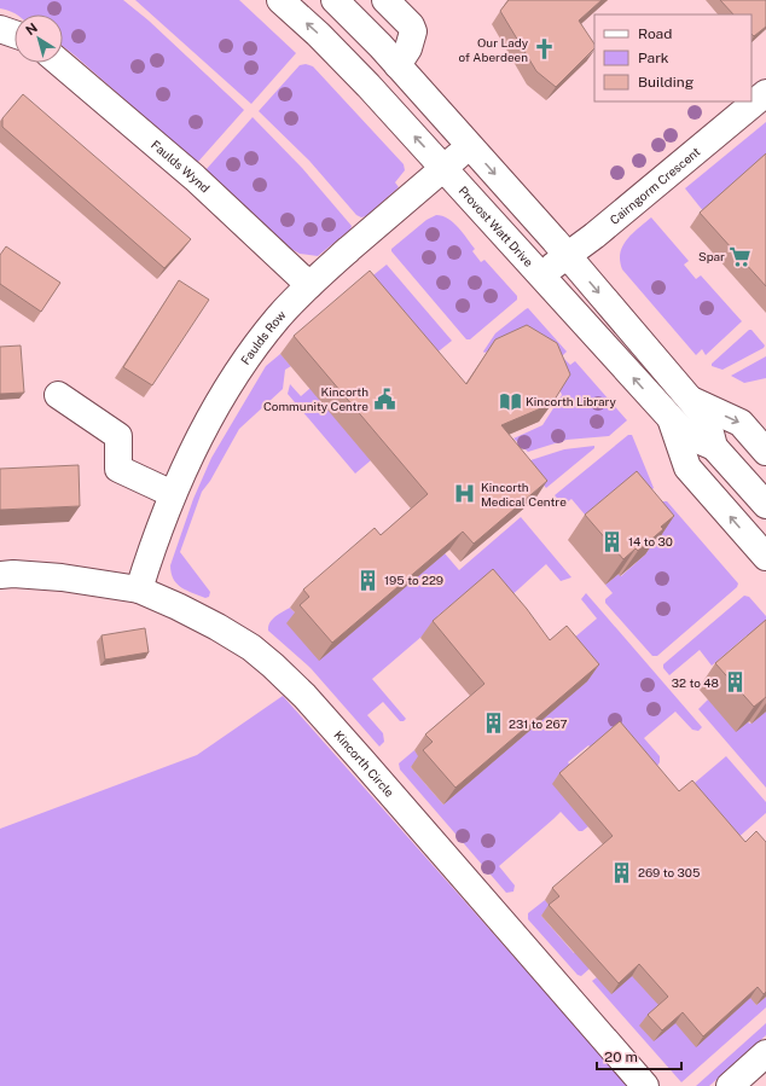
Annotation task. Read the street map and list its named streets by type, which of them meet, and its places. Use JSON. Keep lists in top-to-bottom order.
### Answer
{
  "streets": {
    "street": [
      "Faulds Wynd",
      "Cairngorm Crescent",
      "Provost Watt Drive",
      "Faulds Row",
      "Kincorth Circle"
    ]
  },
  "crossings": [
    ["Faulds Wynd", "Faulds Row"],
    ["Cairngorm Crescent", "Provost Watt Drive"],
    ["Provost Watt Drive", "Faulds Row"],
    ["Faulds Row", "Kincorth Circle"]
  ],
  "places": {
    "church": ["Our Lady of Aberdeen"],
    "supermarket": ["Spar"],
    "public building": ["Kincorth Community Centre"],
    "library": ["Kincorth Library"],
    "hospital": ["Kincorth Medical Centre"],
    "building": [
      "14 to 30",
      "195 to 229",
      "32 to 48",
      "231 to 267",
      "269 to 305"
    ]
  },
  "legend": ["Road", "Park", "Building"],
  "scale_bar": "20 m",
  "north": "top left"
}
